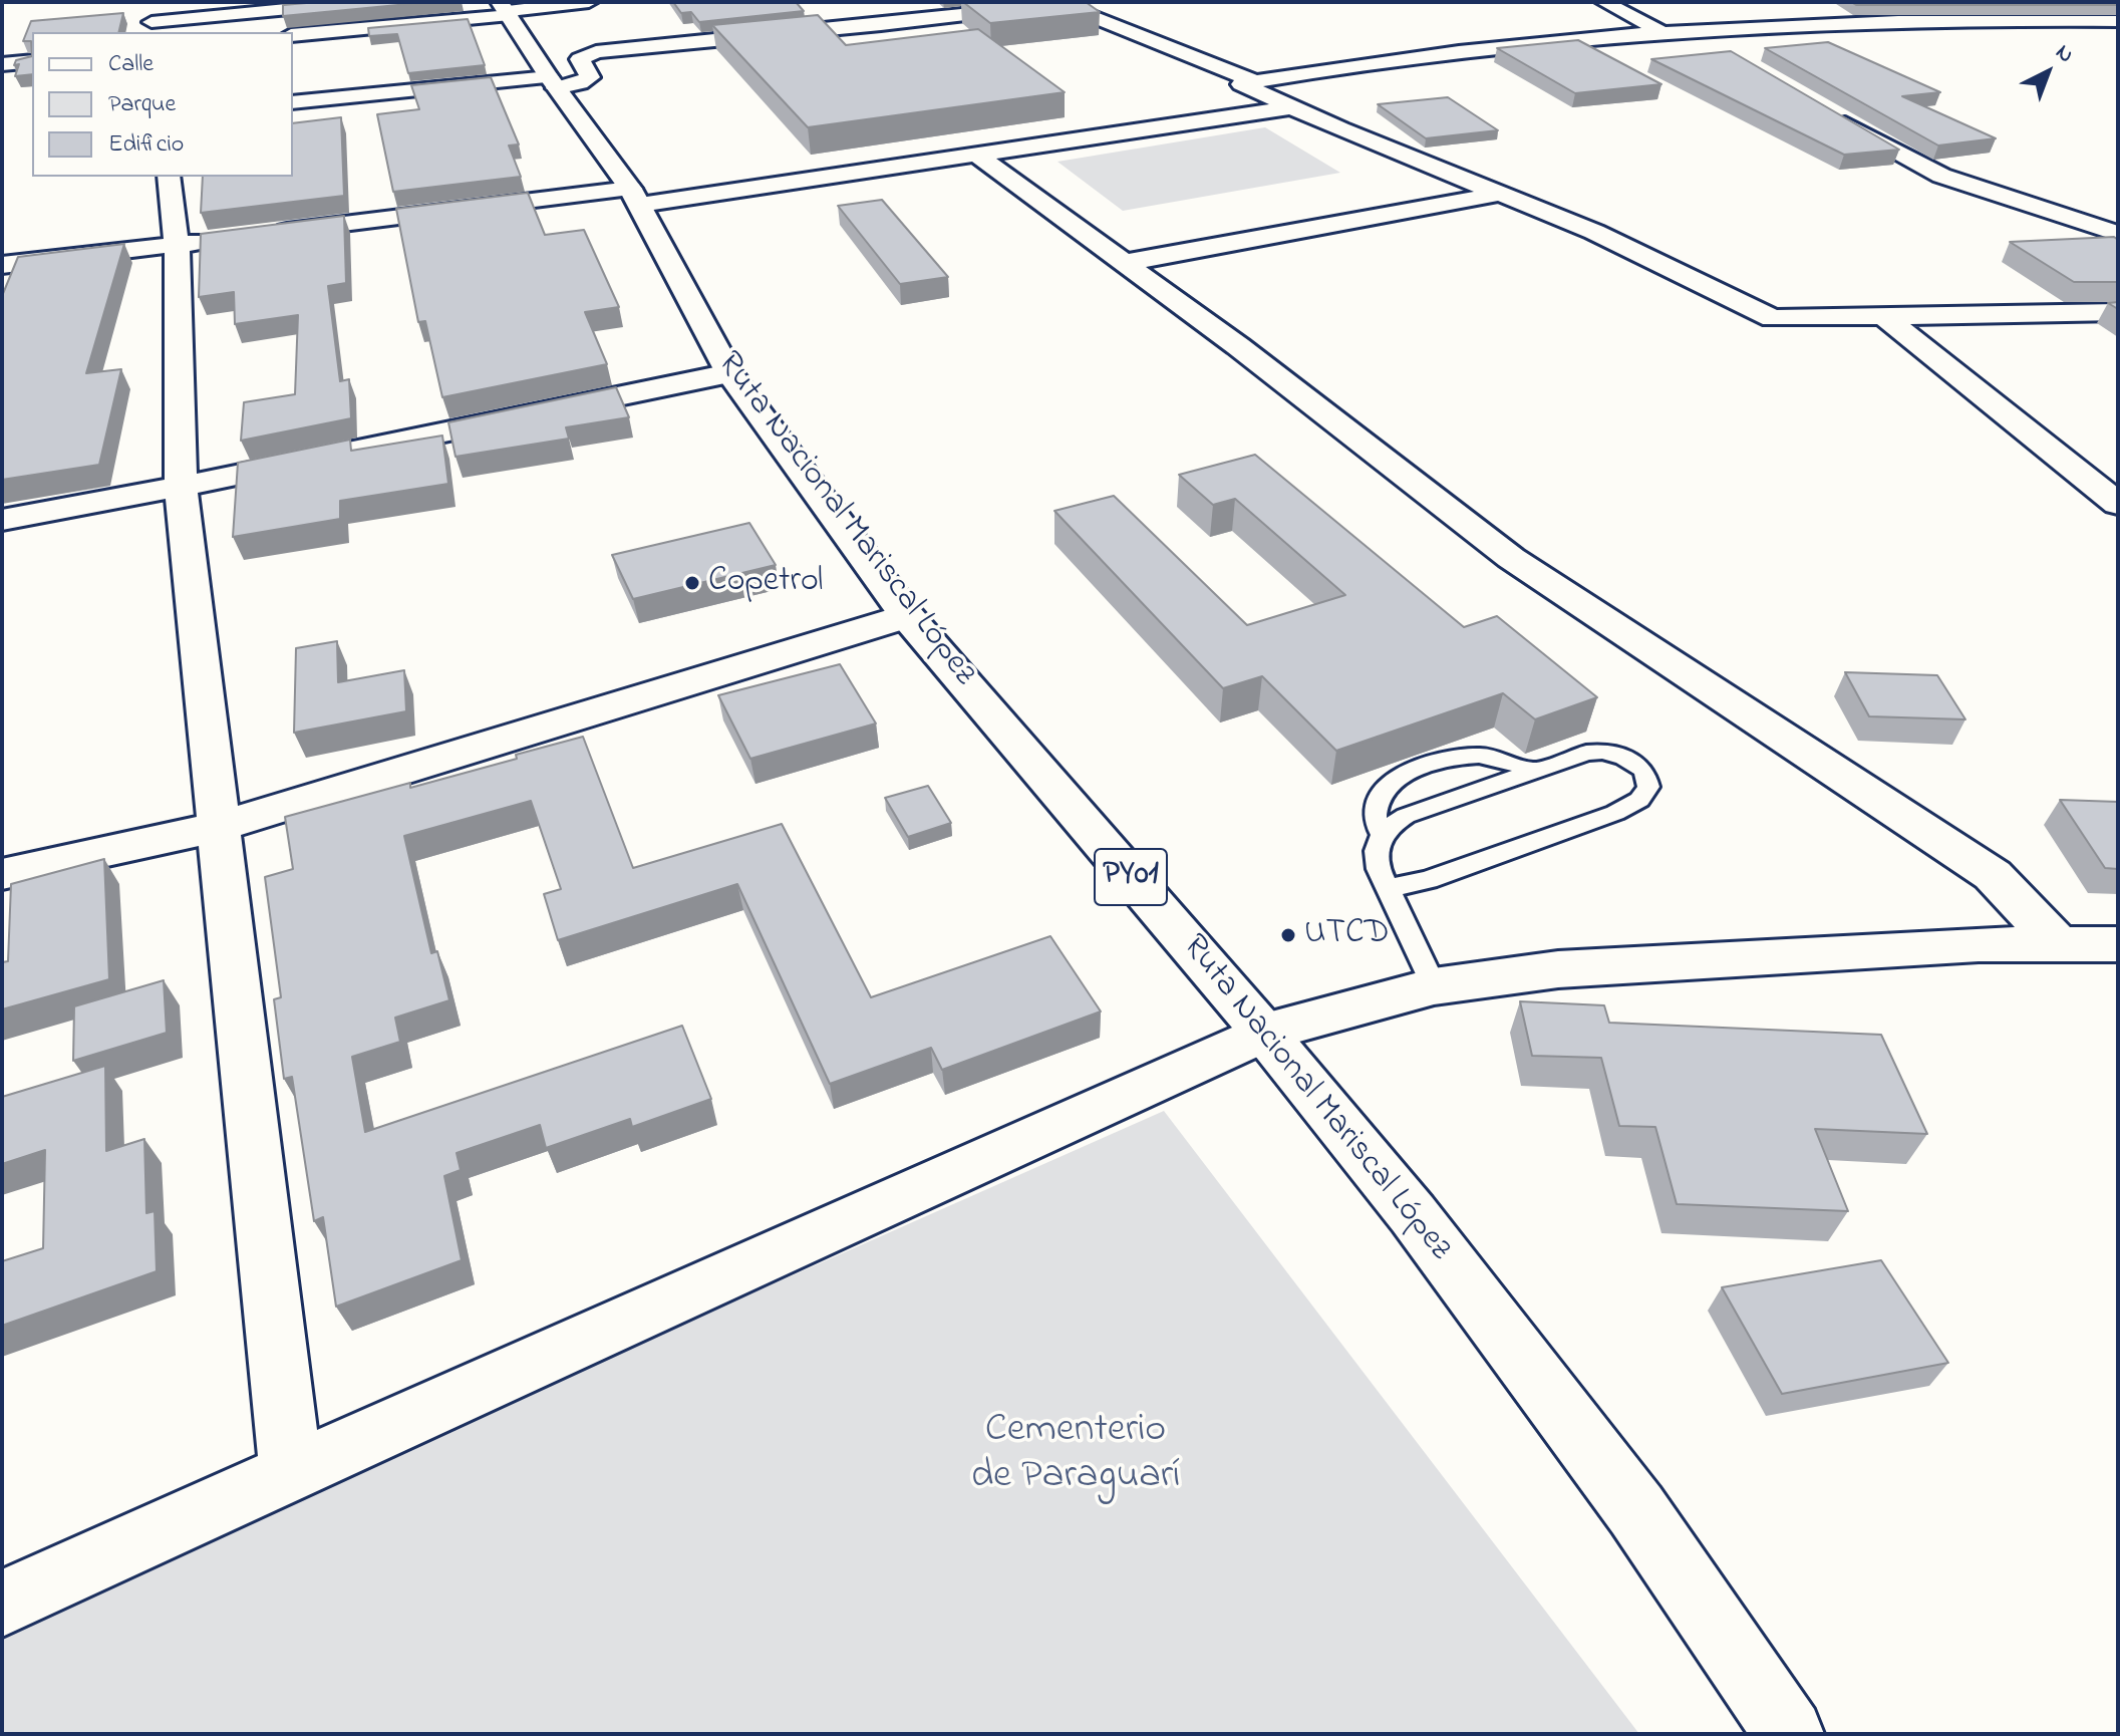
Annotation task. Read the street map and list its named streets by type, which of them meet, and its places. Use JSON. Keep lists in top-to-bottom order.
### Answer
{
  "streets": {
    "main road": ["Ruta Nacional Mariscal López", "PY01"]
  },
  "parks": ["Cementerio de Paraguarí"],
  "places": ["Copetrol", "UTCD"],
  "legend": ["Calle", "Parque", "Edificio"],
  "north": "top right"
}
